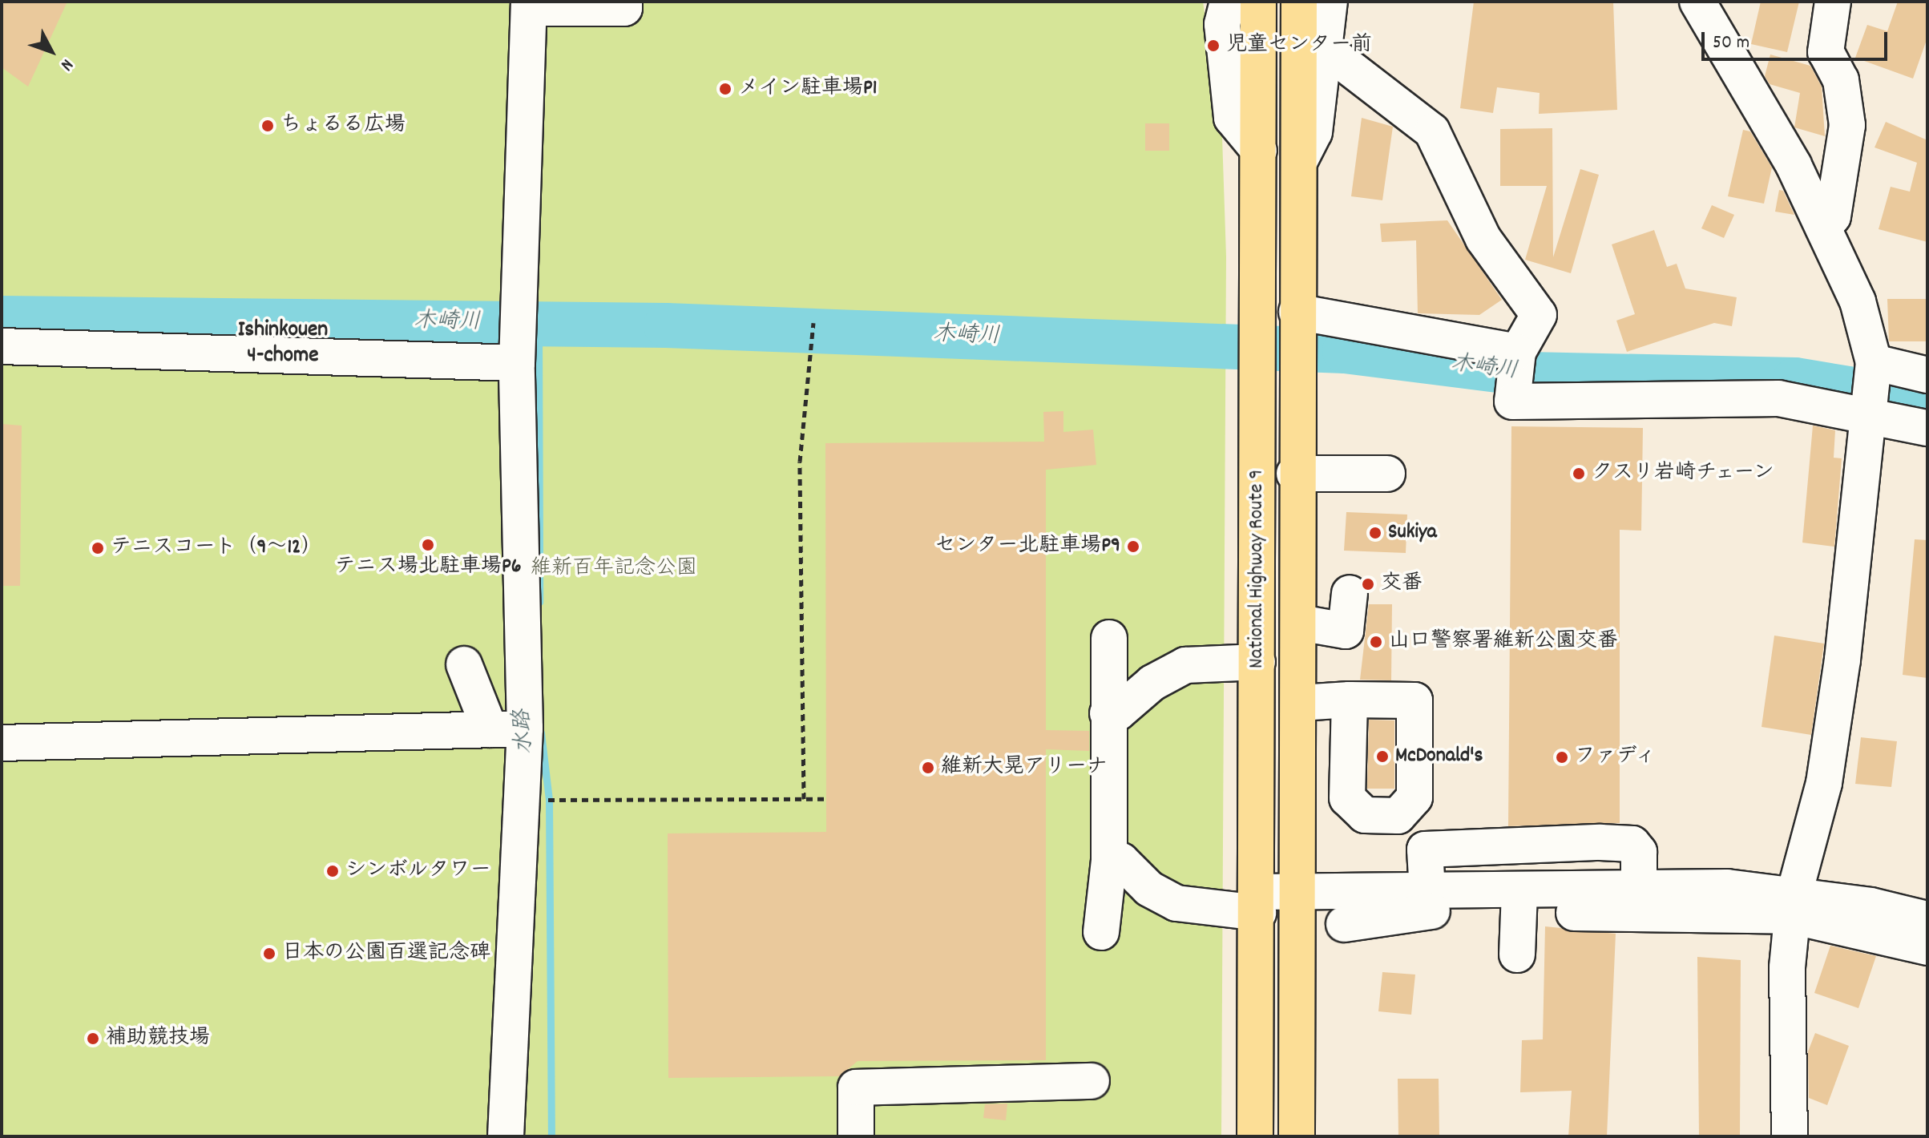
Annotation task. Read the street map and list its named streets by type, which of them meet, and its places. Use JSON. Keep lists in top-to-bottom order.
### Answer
{
  "streets": {
    "highway": ["National Highway Route 9"]
  },
  "districts": ["Ishinkouen 4-chome"],
  "water": ["木崎川", "水路"],
  "parks": ["維新百年記念公園"],
  "places": [
    "児童センター前",
    "メイン駐車場P1",
    "ちょるる広場",
    "クスリ岩崎チェーン",
    "Sukiya",
    "テニス場北駐車場P6",
    "センター北駐車場P9",
    "テニスコート（9～12）",
    "交番",
    "山口警察署維新公園交番",
    "McDonald's",
    "ファディ",
    "維新大晃アリーナ",
    "シンボルタワー",
    "日本の公園百選記念碑",
    "補助競技場"
  ],
  "scale_bar": "50 m",
  "north": "bottom right"
}
